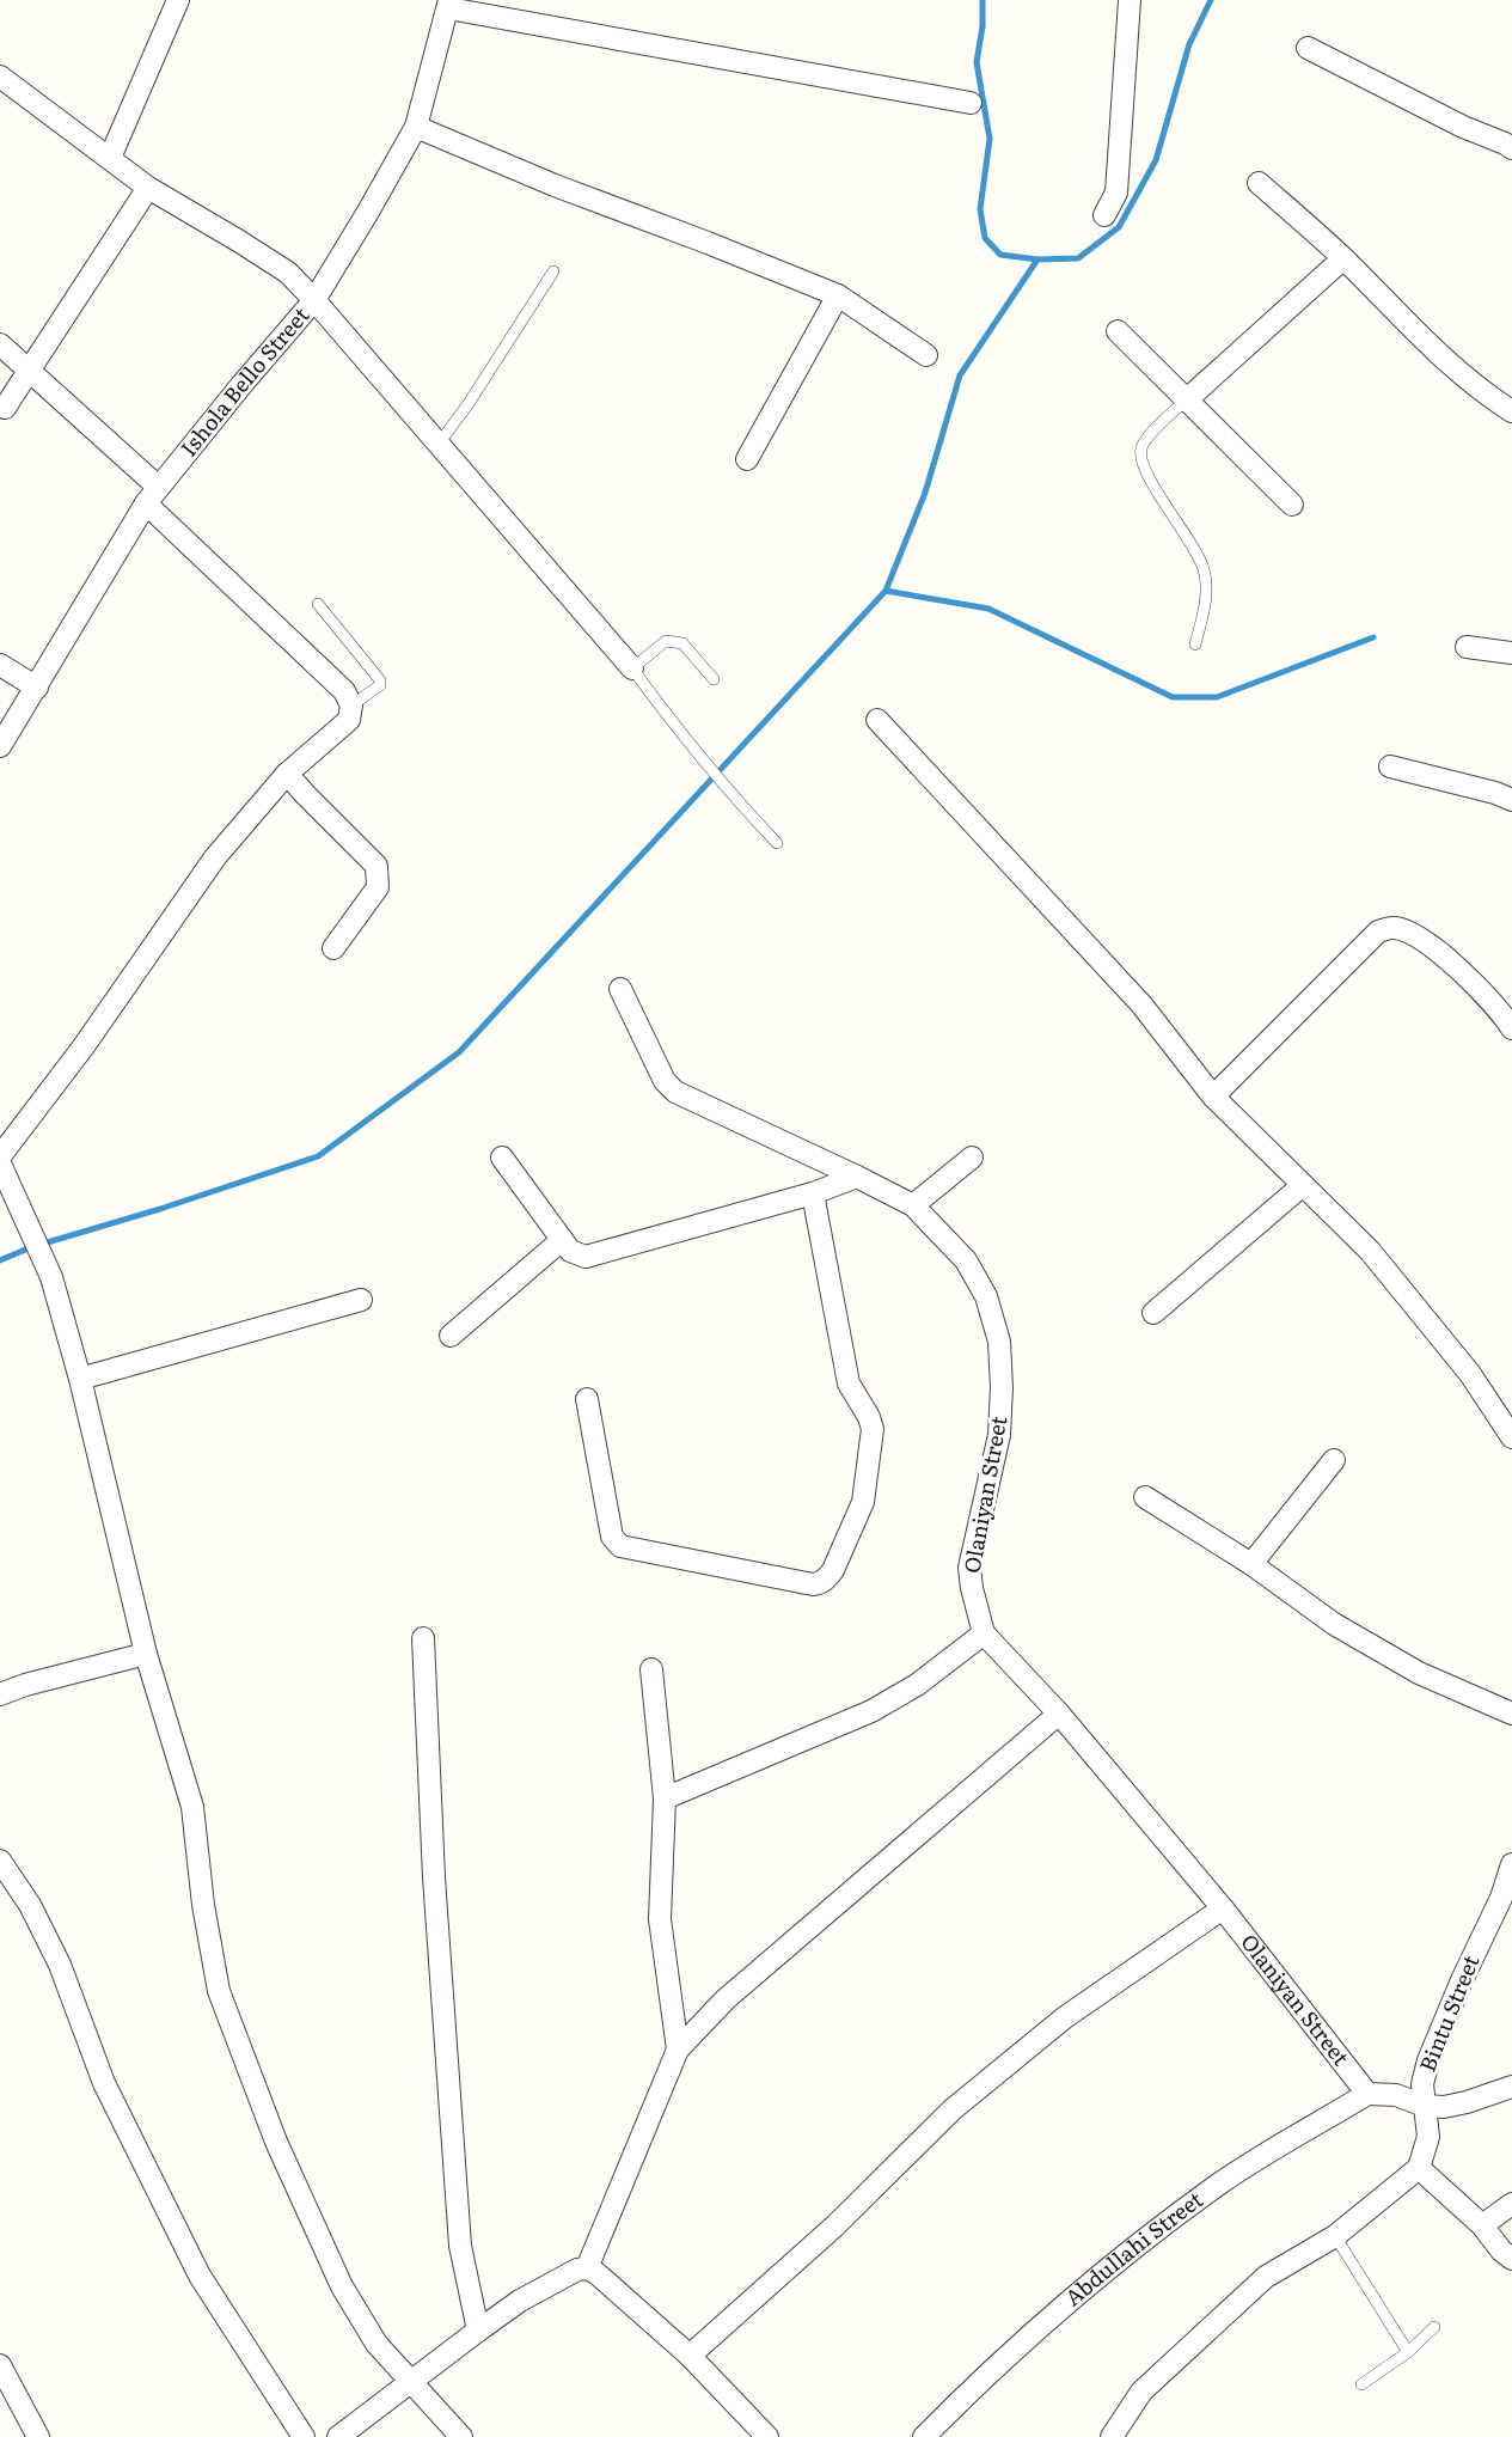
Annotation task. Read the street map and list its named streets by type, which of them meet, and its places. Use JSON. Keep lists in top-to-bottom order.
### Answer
{
  "streets": {
    "street": [
      "Ishola Bello Street",
      "Olaniyan Street",
      "Bintu Street",
      "Abdullahi Street"
    ]
  },
  "crossings": [
    ["Olaniyan Street", "Abdullahi Street"]
  ]
}
